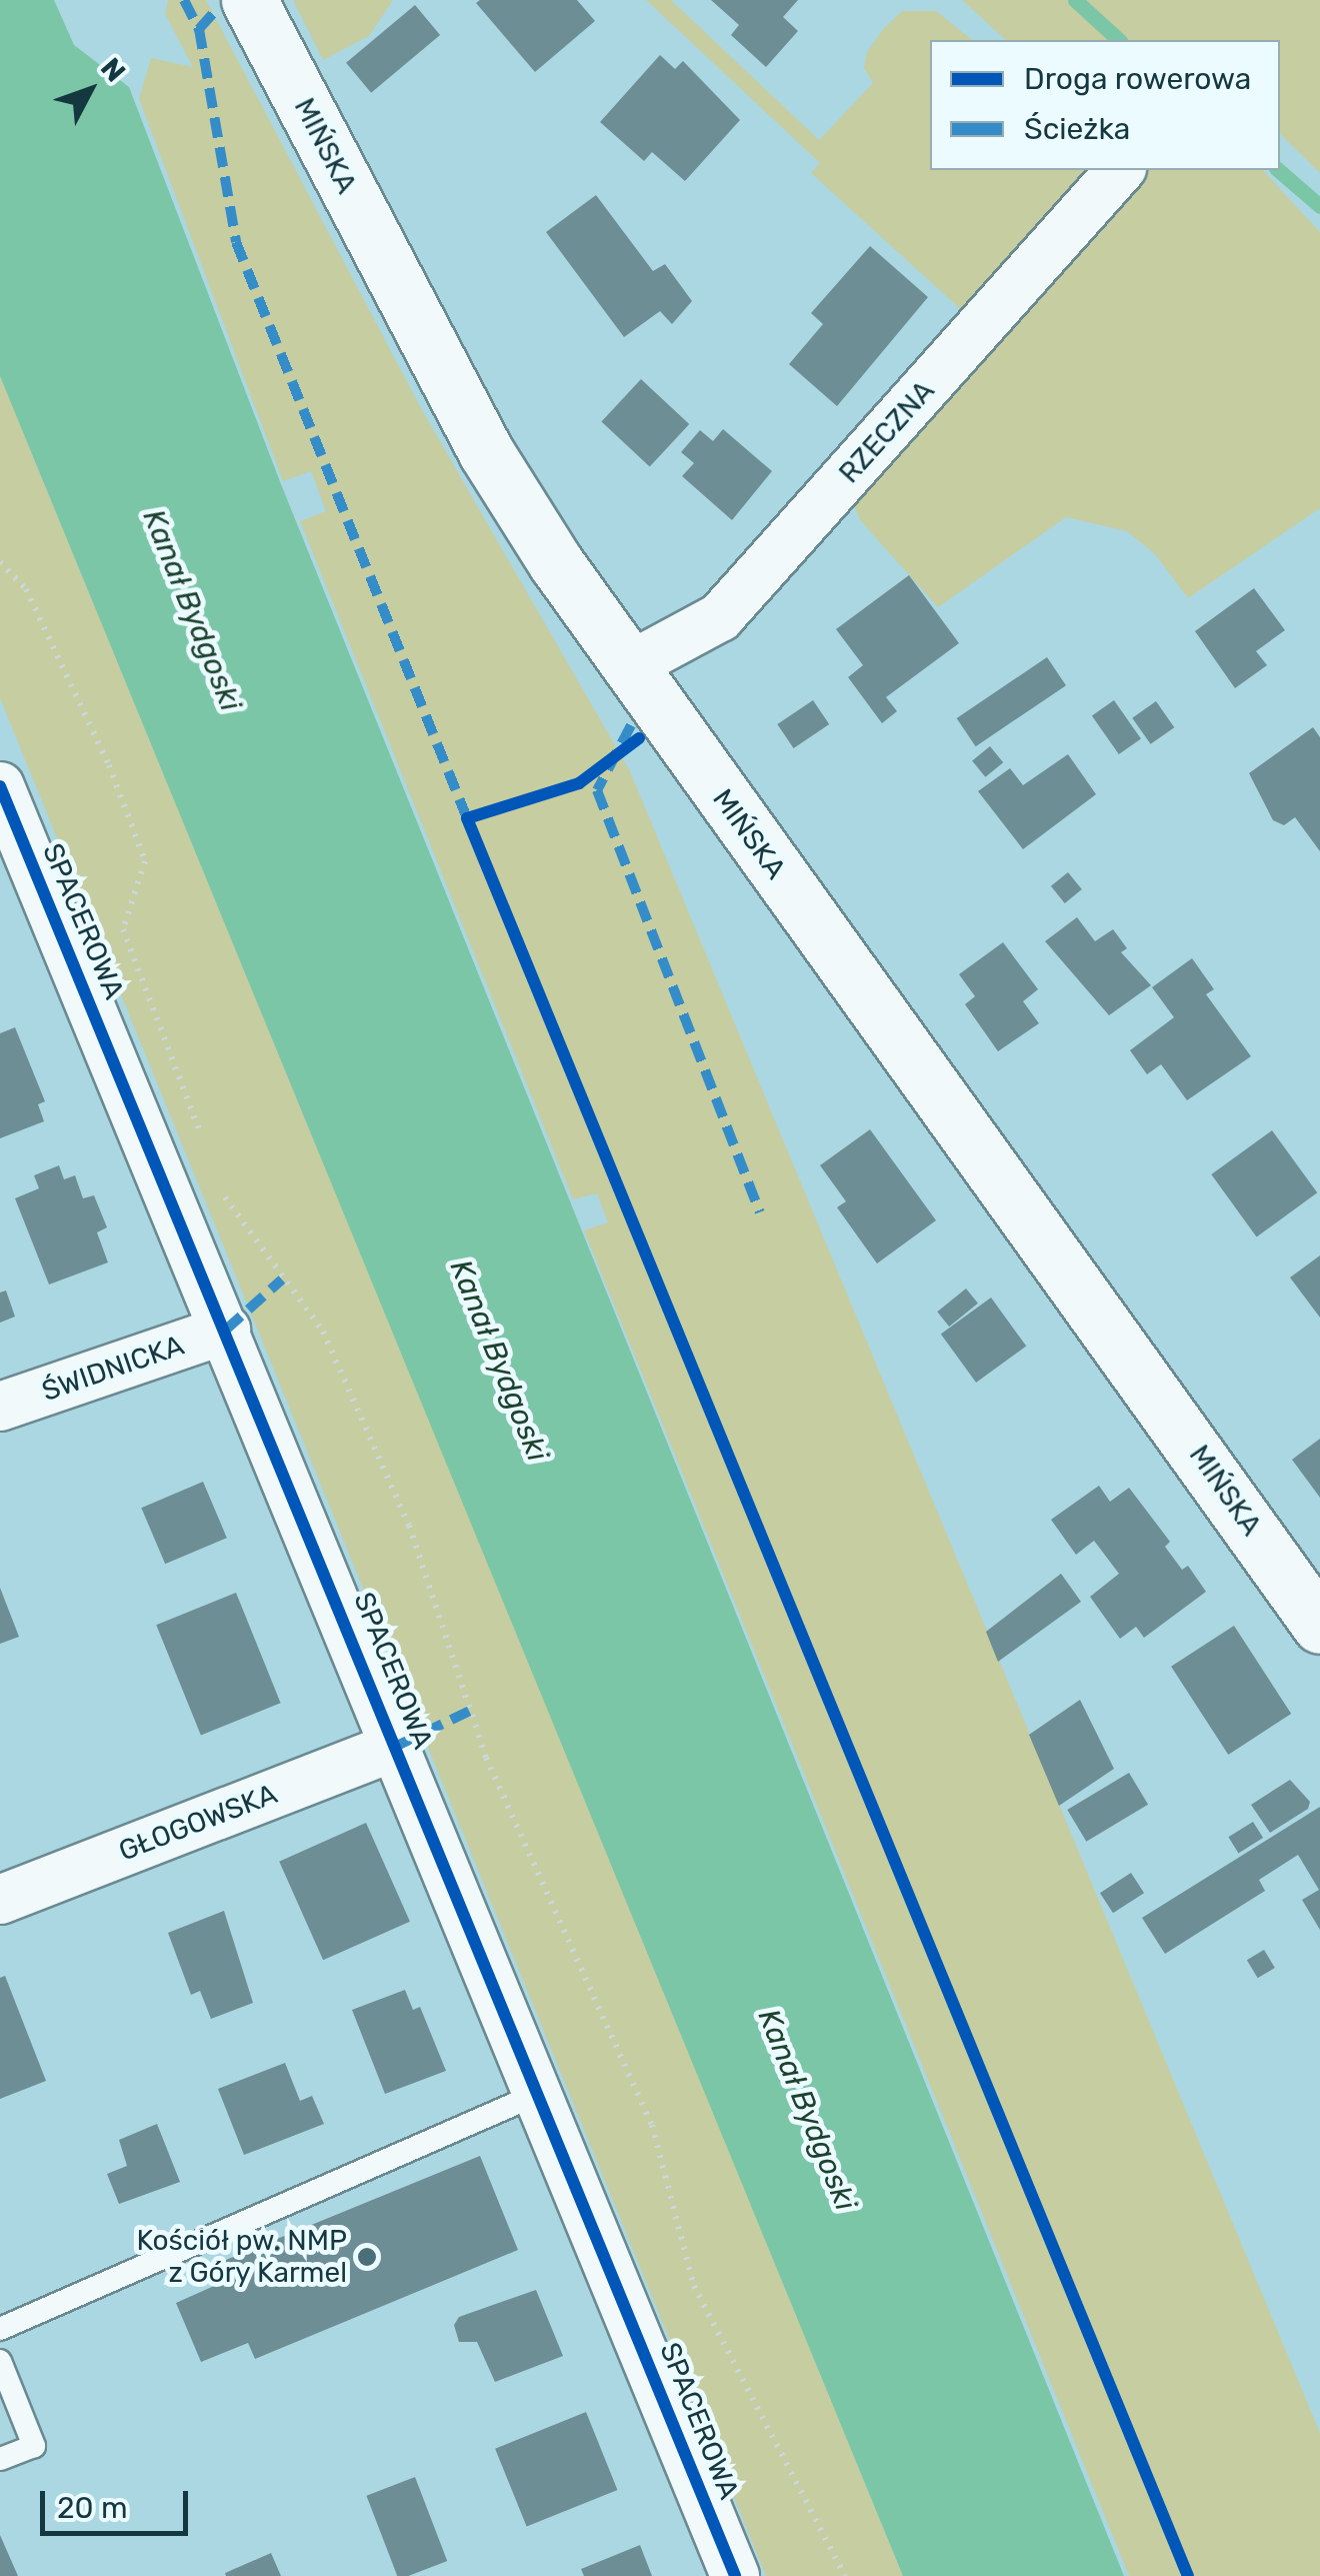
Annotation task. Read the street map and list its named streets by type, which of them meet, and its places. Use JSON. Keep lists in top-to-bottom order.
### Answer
{
  "streets": {
    "street": [
      "MIŃSKA",
      "RZECZNA",
      "SPACEROWA",
      "ŚWIDNICKA",
      "GŁOGOWSKA"
    ]
  },
  "crossings": [
    ["MIŃSKA", "RZECZNA"],
    ["SPACEROWA", "ŚWIDNICKA"],
    ["SPACEROWA", "GŁOGOWSKA"]
  ],
  "water": ["Kanał Bydgoski"],
  "places": ["Kościół pw. NMP z Góry Karmel"],
  "legend": ["Droga rowerowa", "Ścieżka"],
  "scale_bar": "20 m",
  "north": "top right"
}
